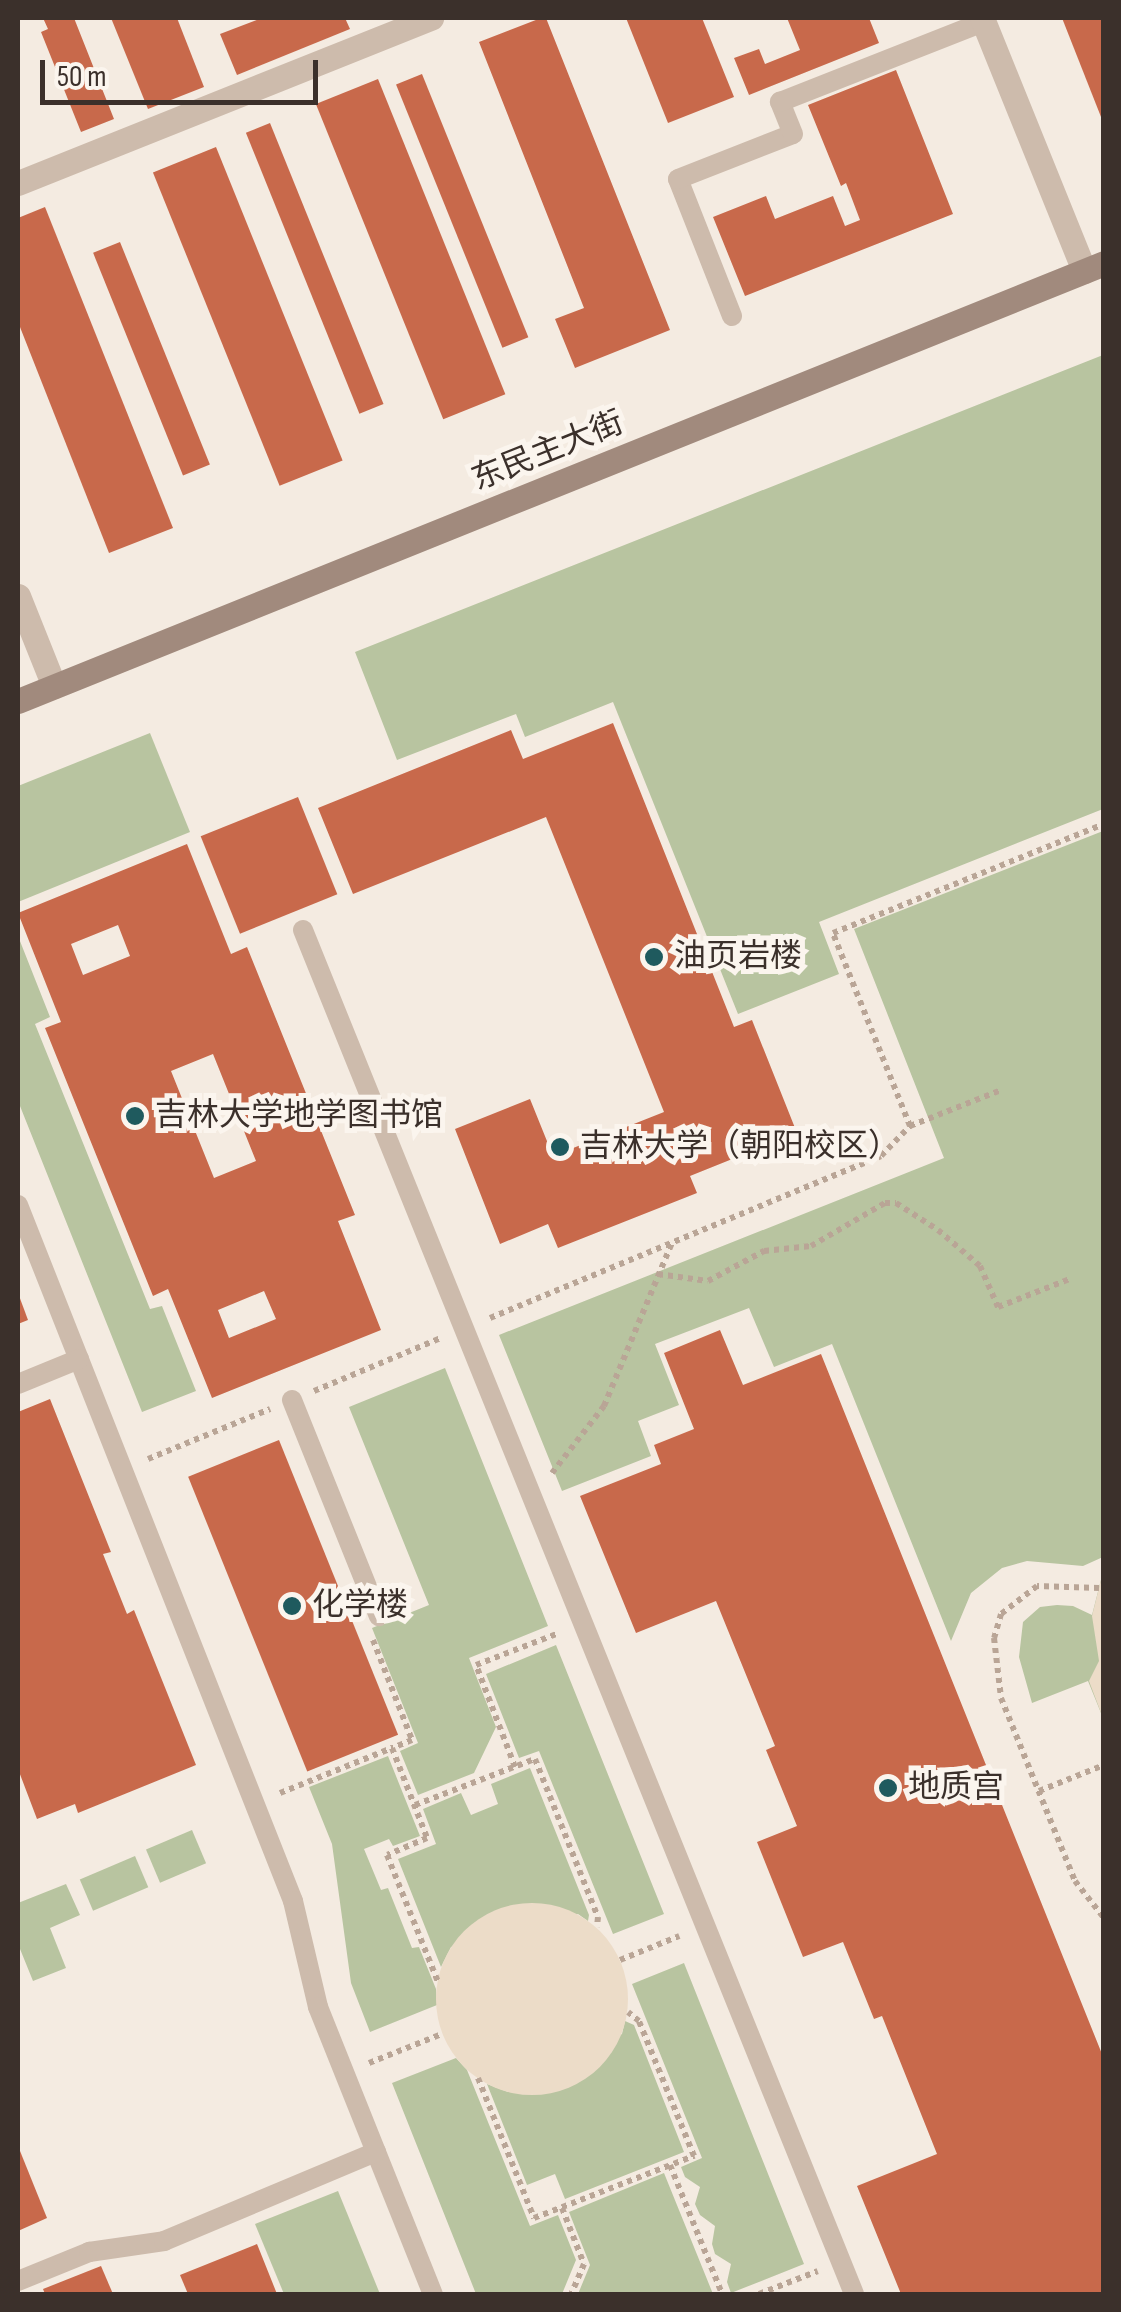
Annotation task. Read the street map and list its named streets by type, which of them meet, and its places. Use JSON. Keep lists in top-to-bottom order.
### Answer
{
  "streets": {
    "main road": ["东民主大街"]
  },
  "places": [
    "油页岩楼",
    "吉林大学地学图书馆",
    "吉林大学（朝阳校区）",
    "化学楼",
    "地质宫"
  ],
  "scale_bar": "50 m"
}
